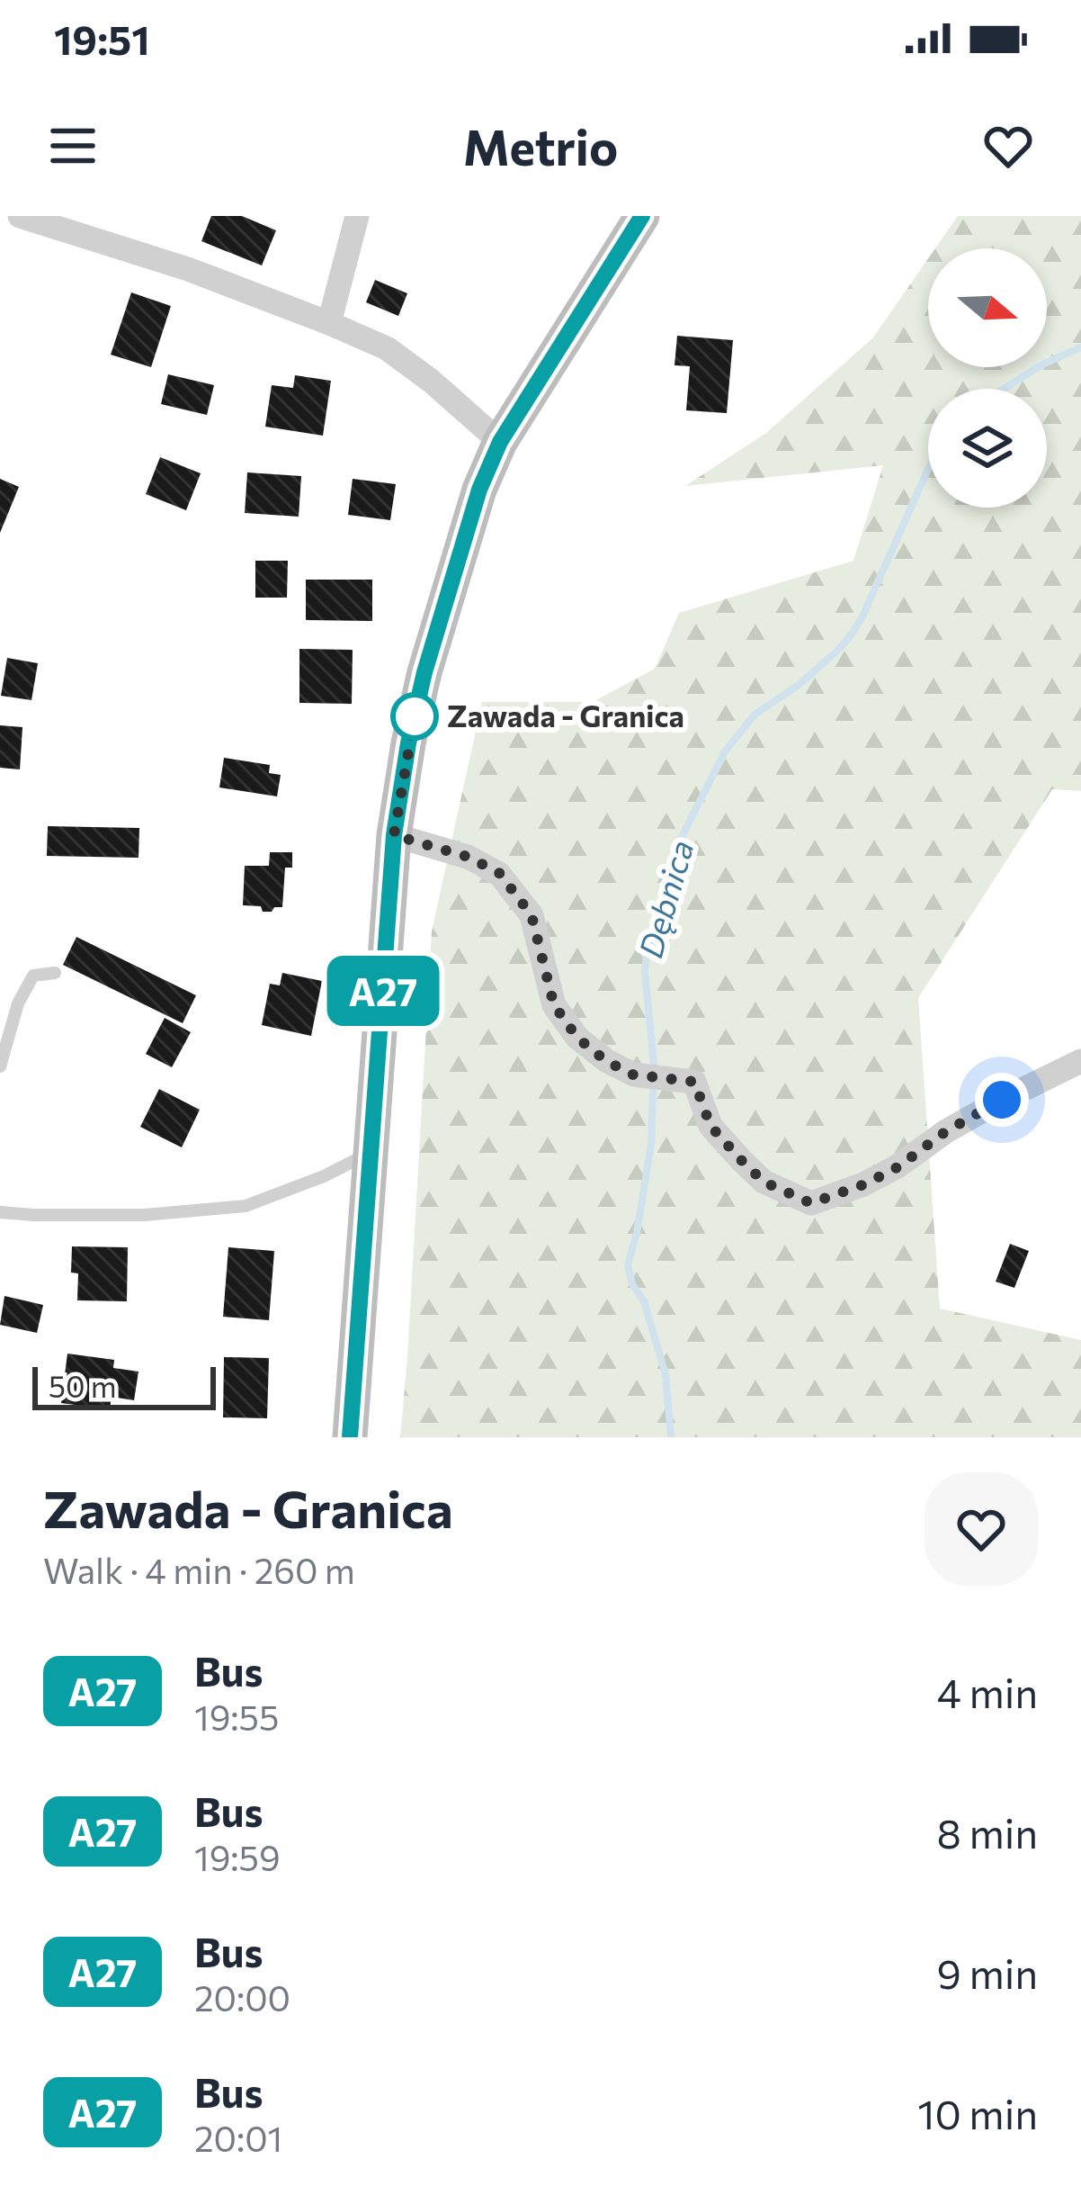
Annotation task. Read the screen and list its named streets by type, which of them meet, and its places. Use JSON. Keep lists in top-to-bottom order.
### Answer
{
  "water": ["Dębnica"],
  "places": ["Zawada - Granica"],
  "lines": ["bus line A27"],
  "scale_bar": "50 m",
  "north": "right",
  "page": {
    "status": "19:51",
    "header": "Metrio",
    "on_map": "A27",
    "scale": "50 m",
    "heading": ["Zawada - Granica", "Walk · 4 min · 260 m"],
    "list": [
      {
        "mark": "A27",
        "name": "Bus",
        "note": "19:55",
        "value": "4 min"
      },
      {
        "mark": "A27",
        "name": "Bus",
        "note": "19:59",
        "value": "8 min"
      },
      {
        "mark": "A27",
        "name": "Bus",
        "note": "20:00",
        "value": "9 min"
      },
      {
        "mark": "A27",
        "name": "Bus",
        "note": "20:01",
        "value": "10 min"
      }
    ]
  }
}
